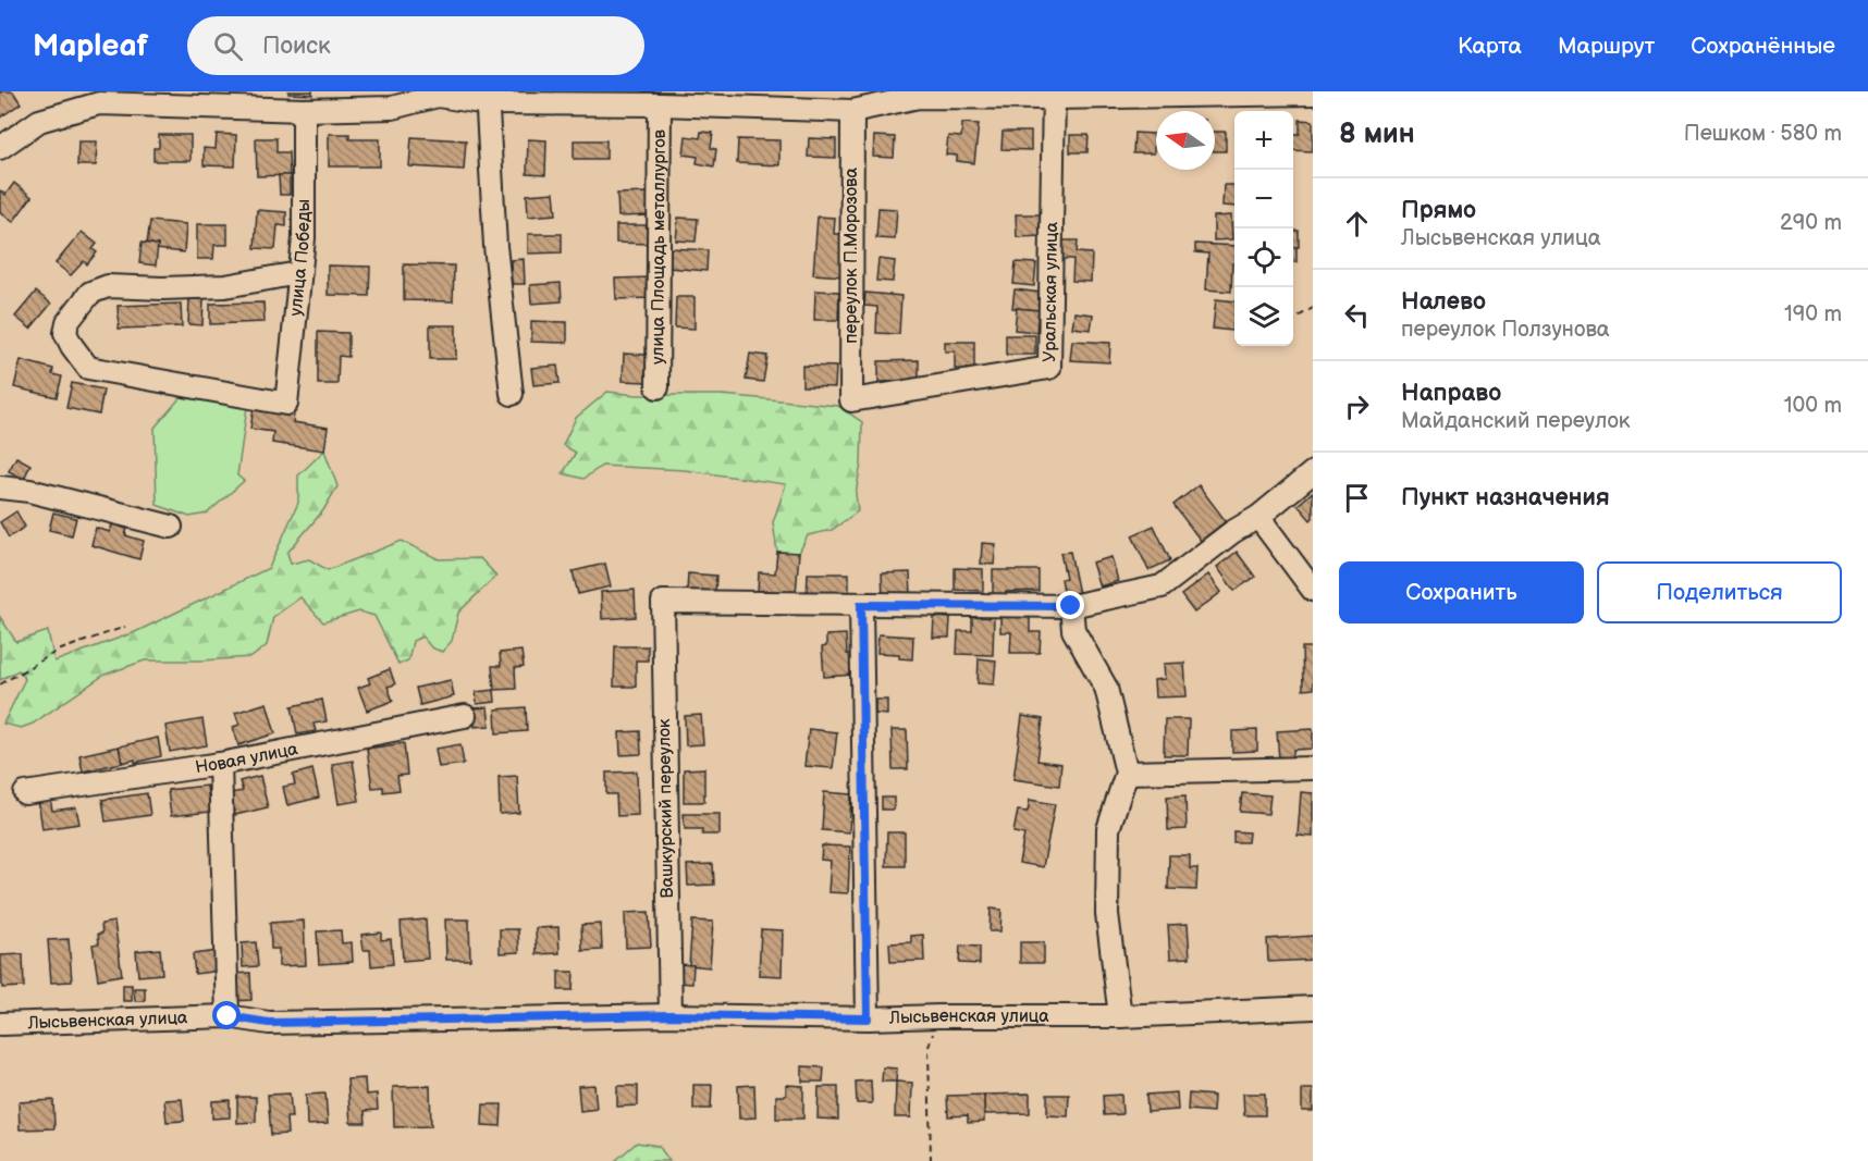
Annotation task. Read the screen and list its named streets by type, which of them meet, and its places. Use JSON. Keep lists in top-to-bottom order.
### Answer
{
  "streets": {
    "street": [
      "улица Площадь металлургов",
      "переулок П.Морозова",
      "улица Победы",
      "Уральская улица",
      "Новая улица",
      "Вашкурский переулок",
      "Лысьвенская улица"
    ]
  },
  "crossings": [
    ["переулок П.Морозова", "Уральская улица"],
    ["Вашкурский переулок", "Лысьвенская улица"]
  ],
  "north": "left",
  "page": {
    "header": "Mapleaf",
    "search": "Поиск",
    "nav": ["Карта", "Маршрут", "Сохранённые"],
    "heading": ["8 мин", "Пешком · 580 m"],
    "map_buttons": ["+", "−"],
    "list": [
      ["Прямо", "Лысьвенская улица", "290 m"],
      ["Налево", "переулок Ползунова", "190 m"],
      ["Направо", "Майданский переулок", "100 m"],
      "Пункт назначения"
    ],
    "buttons": ["Сохранить", "Поделиться"]
  }
}
